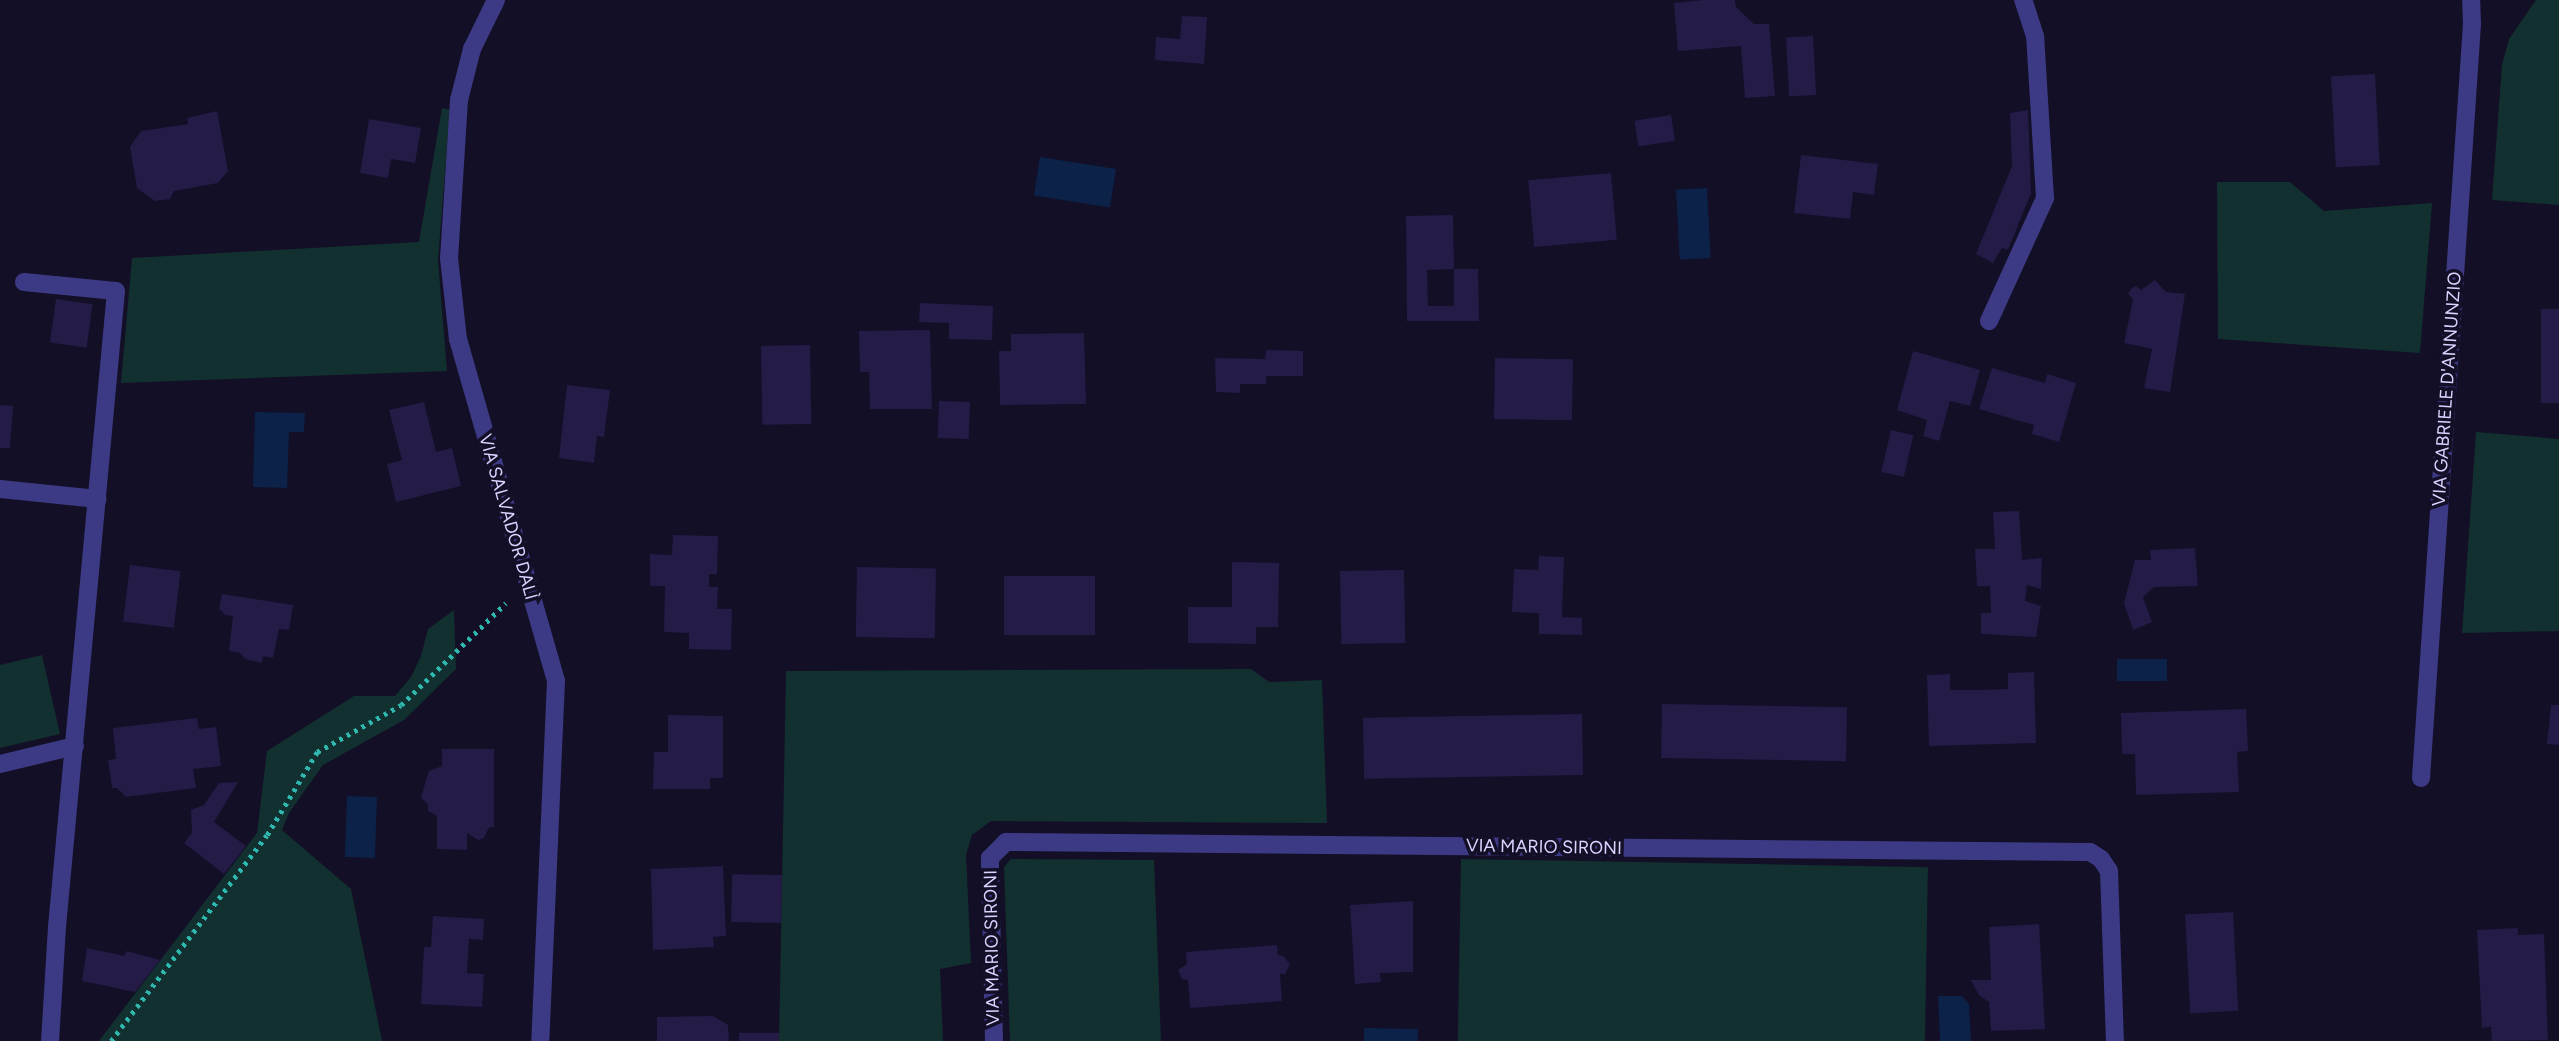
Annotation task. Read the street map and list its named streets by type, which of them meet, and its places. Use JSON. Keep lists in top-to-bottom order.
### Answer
{
  "streets": {
    "street": ["VIA GABRIELE D'ANNUNZIO", "VIA SALVADOR DALÌ", "VIA MARIO SIRONI"]
  }
}
